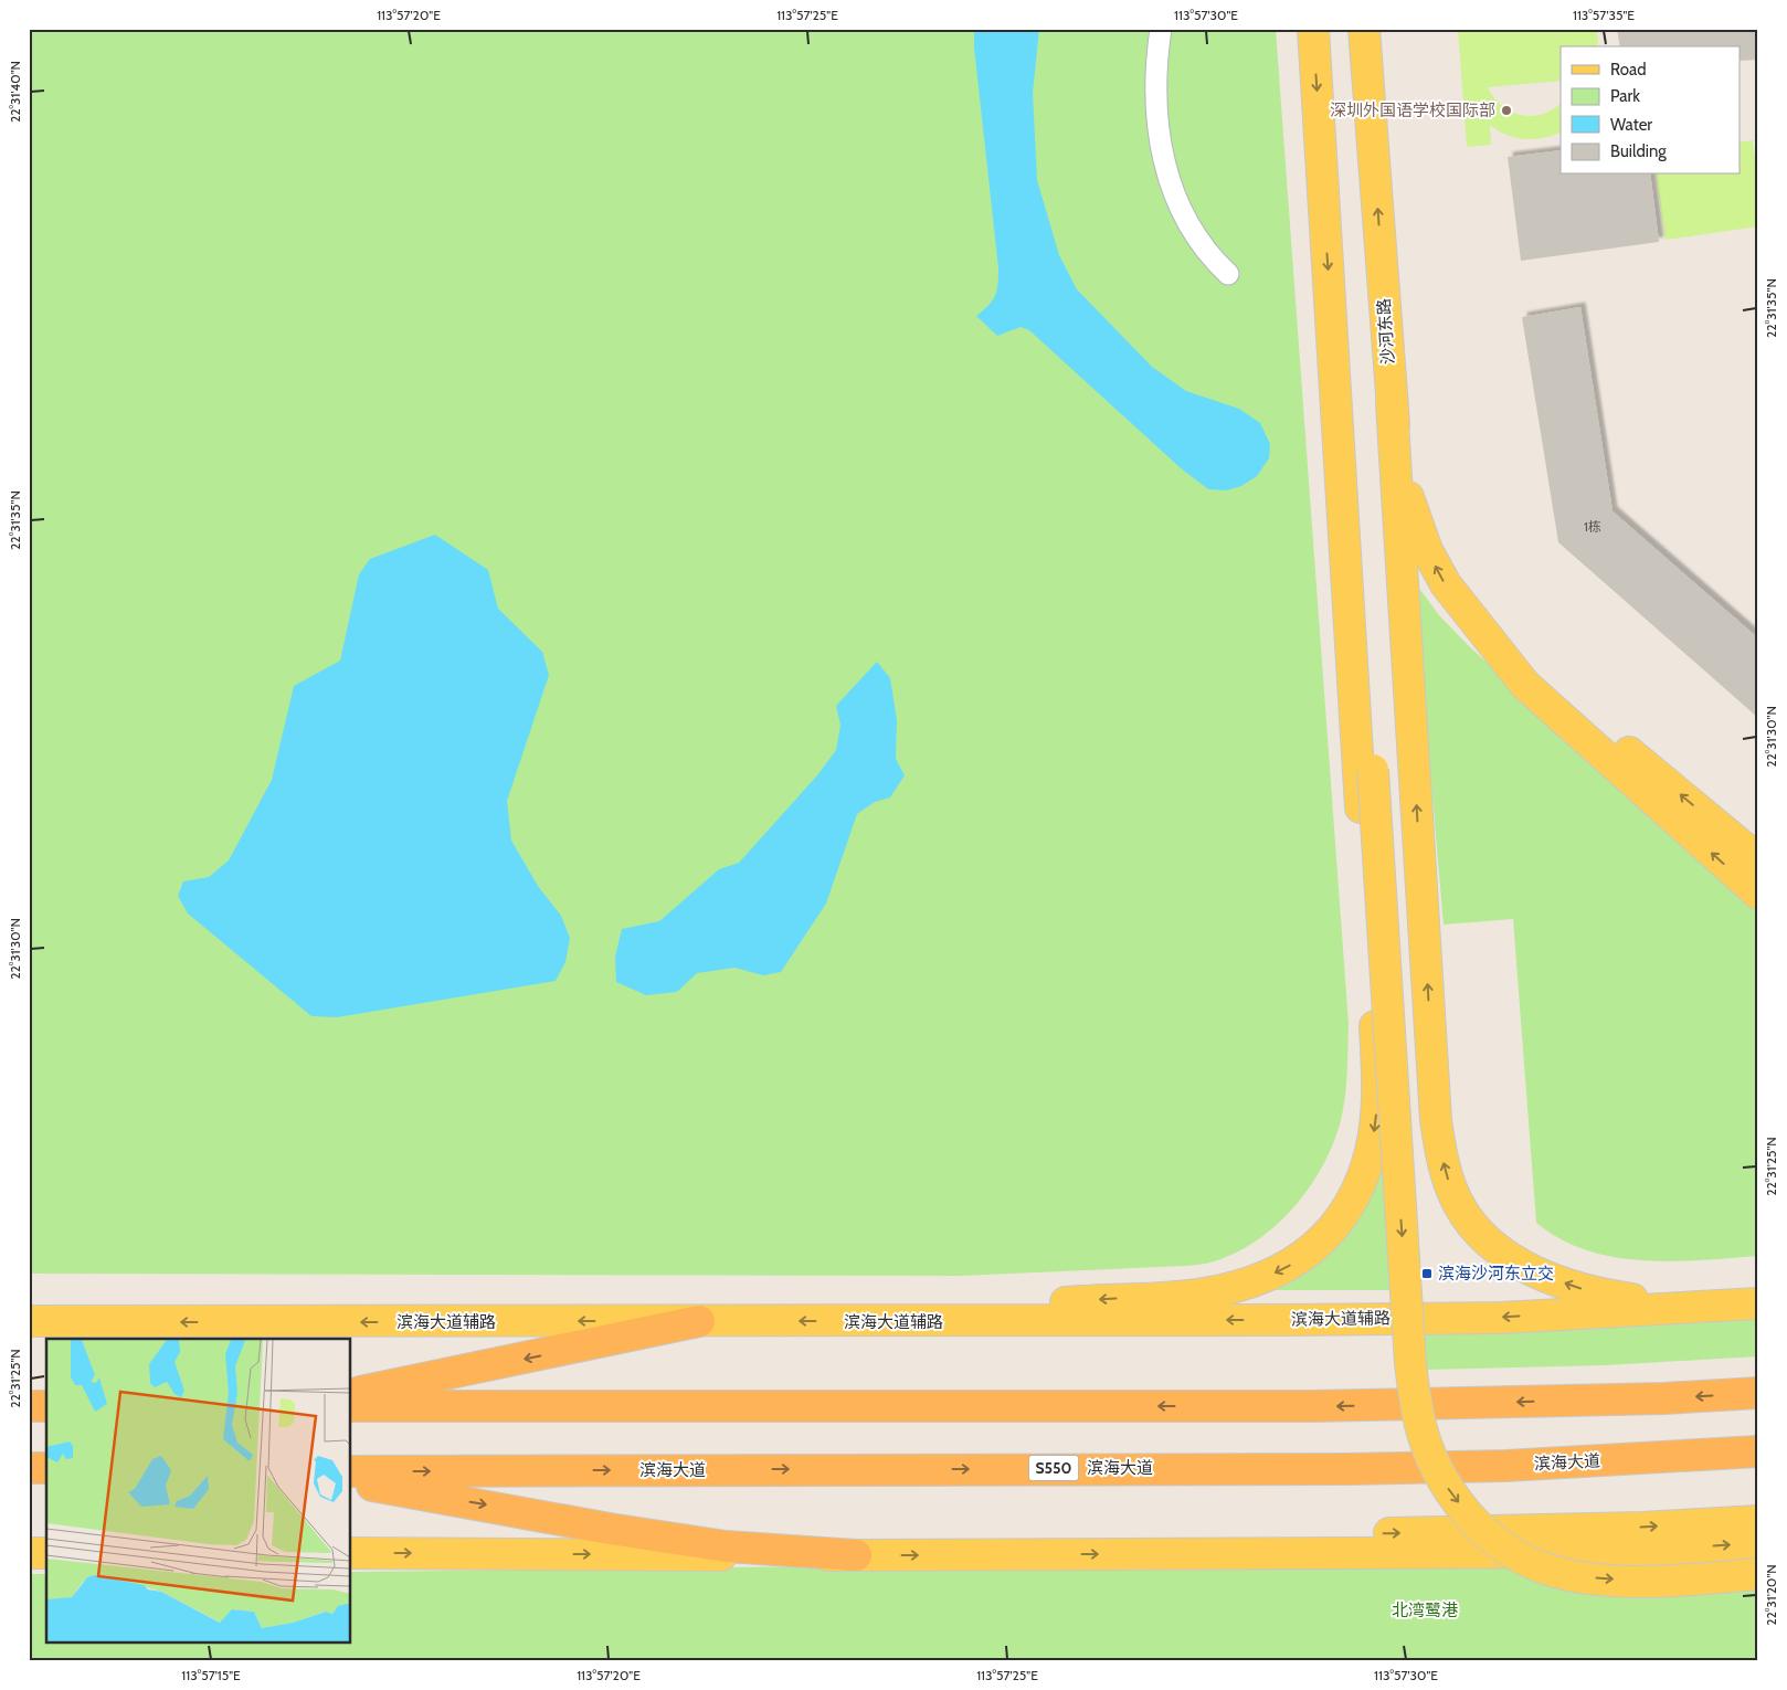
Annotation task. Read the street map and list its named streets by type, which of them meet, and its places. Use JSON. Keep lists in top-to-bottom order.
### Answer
{
  "streets": {
    "highway": ["滨海大道", "S550"],
    "main road": ["沙河东路", "滨海大道辅路"]
  },
  "parks": ["北湾鹭港"],
  "places": {
    "other": ["深圳外国语学校国际部"],
    "transit": ["滨海沙河东立交"]
  },
  "house_numbers": ["1栋"],
  "legend": [
    "Road",
    "Park",
    "Water",
    "Building"
  ],
  "coordinates": [
    "113°57'20\"E",
    "113°57'25\"E",
    "113°57'30\"E",
    "113°57'35\"E",
    "22°31'40\"N",
    "22°31'35\"N",
    "22°31'30\"N",
    "22°31'25\"N",
    "22°31'20\"N",
    "113°57'15\"E"
  ]
}
